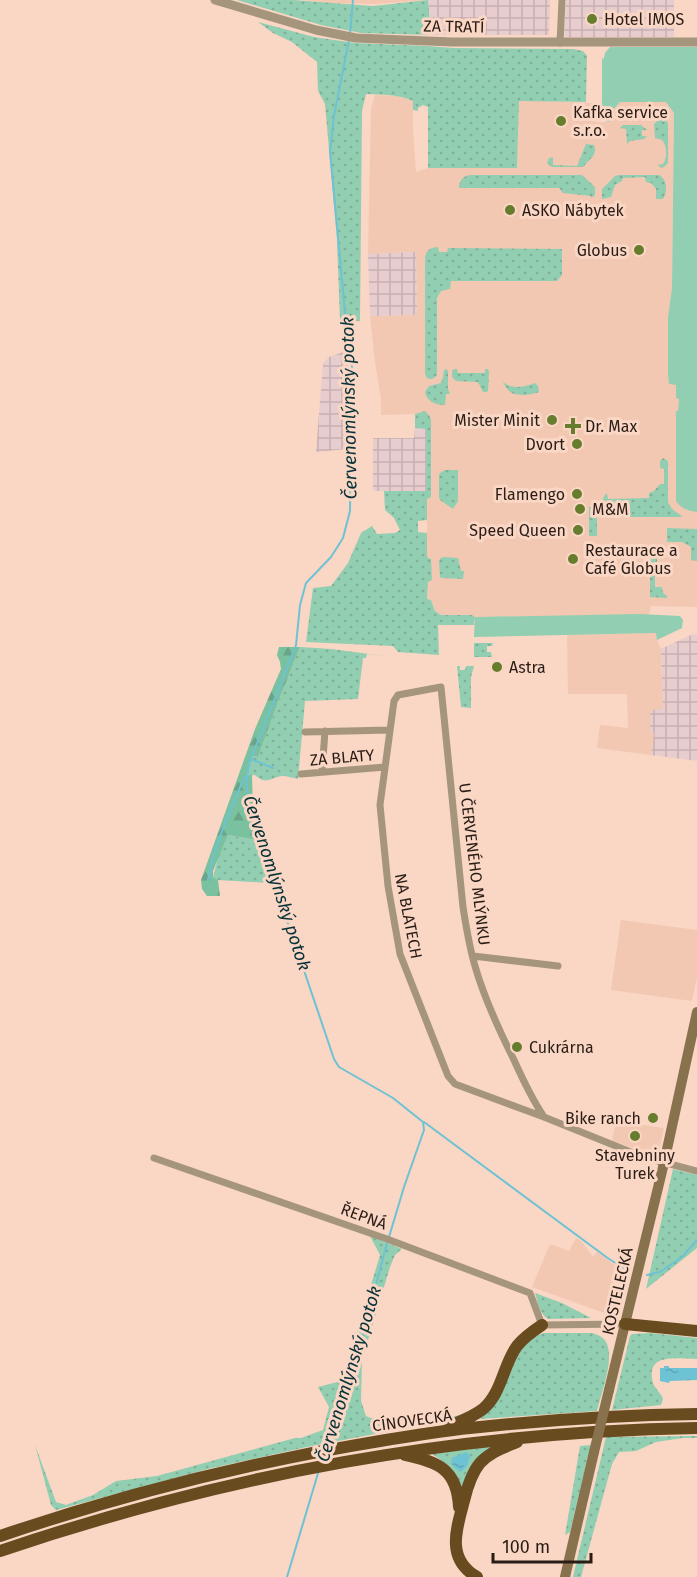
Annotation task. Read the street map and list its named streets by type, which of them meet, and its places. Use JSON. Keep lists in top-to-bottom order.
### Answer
{
  "streets": {
    "highway": ["CÍNOVECKÁ"],
    "main road": ["KOSTELECKÁ"],
    "street": [
      "ZA TRATÍ",
      "ZA BLATY",
      "U ČERVENÉHO MLÝNKU",
      "NA BLATECH",
      "ŘEPNÁ"
    ]
  },
  "crossings": [
    ["ZA BLATY", "NA BLATECH"],
    ["U ČERVENÉHO MLÝNKU", "NA BLATECH"]
  ],
  "water": ["Červenomlýnský potok"],
  "places": {
    "other": [
      "Hotel IMOS",
      "Kafka service s.r.o.",
      "ASKO Nábytek",
      "Globus",
      "Mister Minit",
      "Dvort",
      "Flamengo",
      "M&M",
      "Speed Queen",
      "Restaurace a Café Globus",
      "Astra",
      "Cukrárna",
      "Bike ranch",
      "Stavebniny Turek"
    ],
    "health": ["Dr. Max"]
  },
  "scale_bar": "100 m"
}
